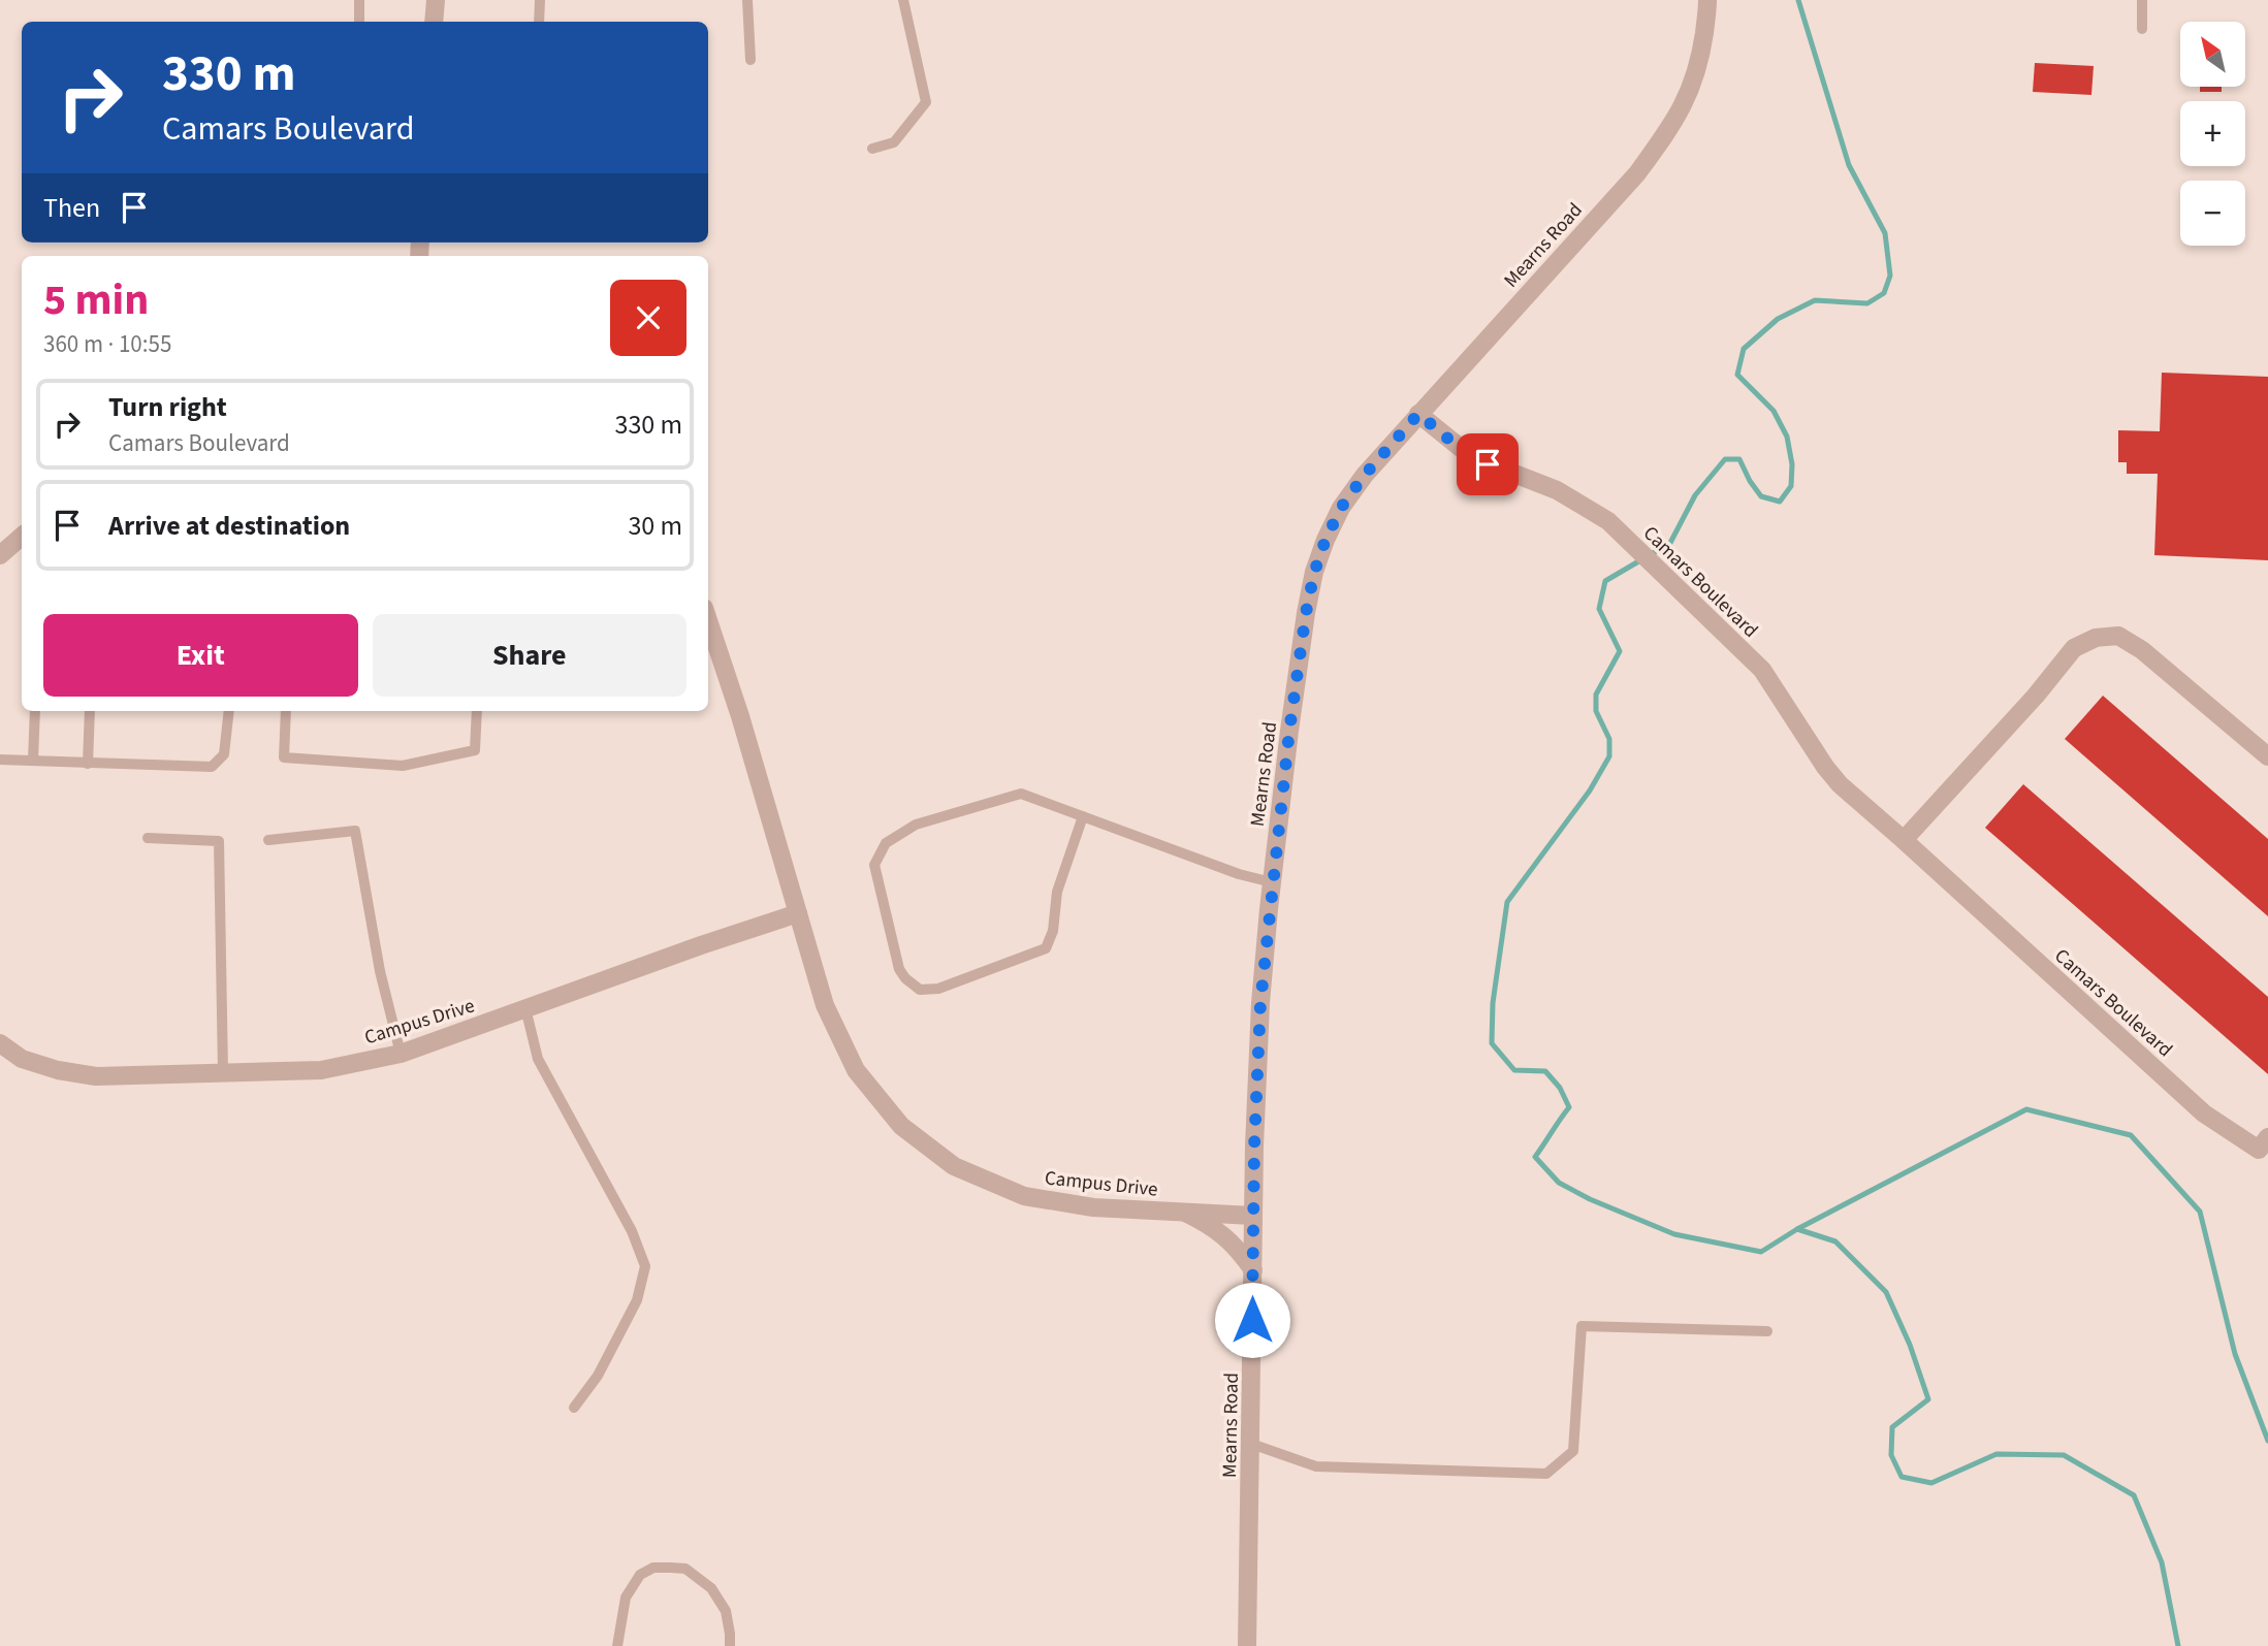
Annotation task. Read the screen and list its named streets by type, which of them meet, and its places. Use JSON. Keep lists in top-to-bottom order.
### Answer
{
  "streets": {
    "street": ["Mearns Road", "Camars Boulevard", "Campus Drive"]
  },
  "crossings": [
    ["Mearns Road", "Camars Boulevard"],
    ["Mearns Road", "Campus Drive"]
  ],
  "north": "top left",
  "page": {
    "map_buttons": ["+", "−"],
    "turn": ["330 m", "Camars Boulevard"],
    "then": "Then",
    "heading": ["5 min", "360 m · 10:55"],
    "list": [
      {
        "name": "Turn right",
        "note": "Camars Boulevard",
        "value": "330 m"
      },
      {
        "name": "Arrive at destination",
        "value": "30 m"
      }
    ],
    "buttons": ["Exit", "Share"]
  }
}
